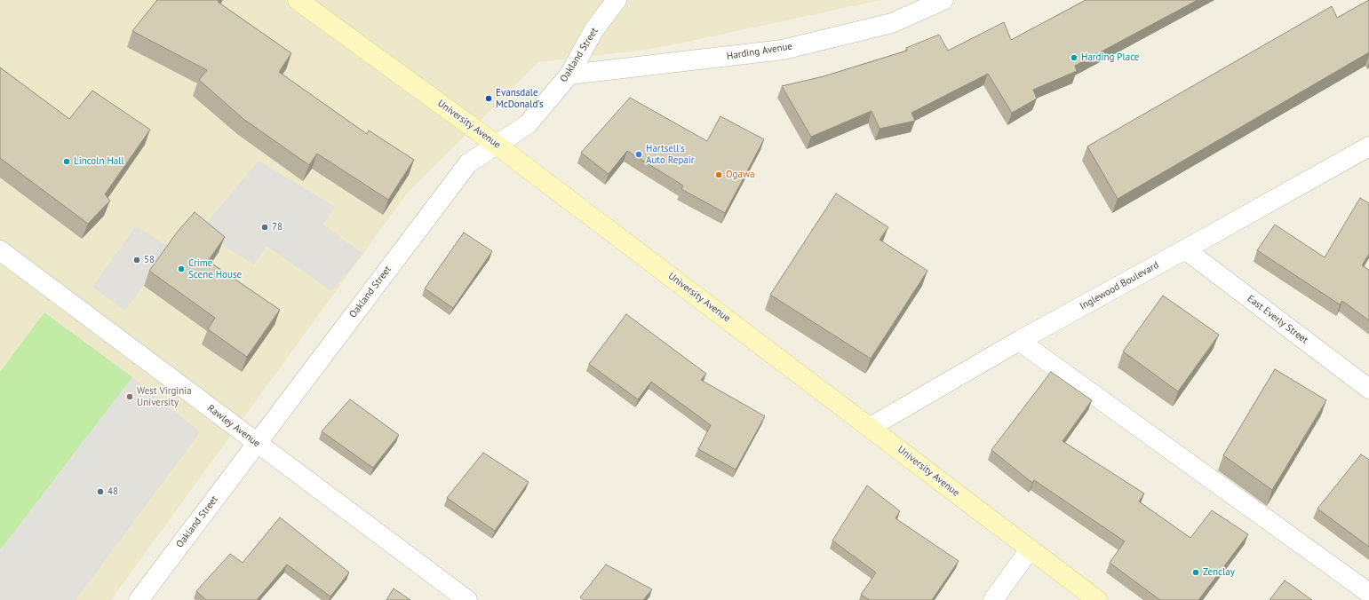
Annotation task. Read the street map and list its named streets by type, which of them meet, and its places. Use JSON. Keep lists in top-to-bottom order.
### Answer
{
  "streets": {
    "street": [
      "Harding Avenue",
      "Oakland Street",
      "University Avenue",
      "Inglewood Boulevard",
      "East Everly Street",
      "Rawley Avenue"
    ]
  },
  "crossings": [
    ["Harding Avenue", "Oakland Street"],
    ["Oakland Street", "University Avenue"],
    ["Oakland Street", "Rawley Avenue"],
    ["University Avenue", "Inglewood Boulevard"],
    ["Inglewood Boulevard", "East Everly Street"]
  ],
  "places": [
    "Harding Place",
    "Evansdale McDonald's",
    "Hartsell's Auto Repair",
    "Lincoln Hall",
    "Ogawa",
    "78",
    "58",
    "Crime Scene House",
    "West Virginia University",
    "48",
    "Zenclay"
  ]
}
